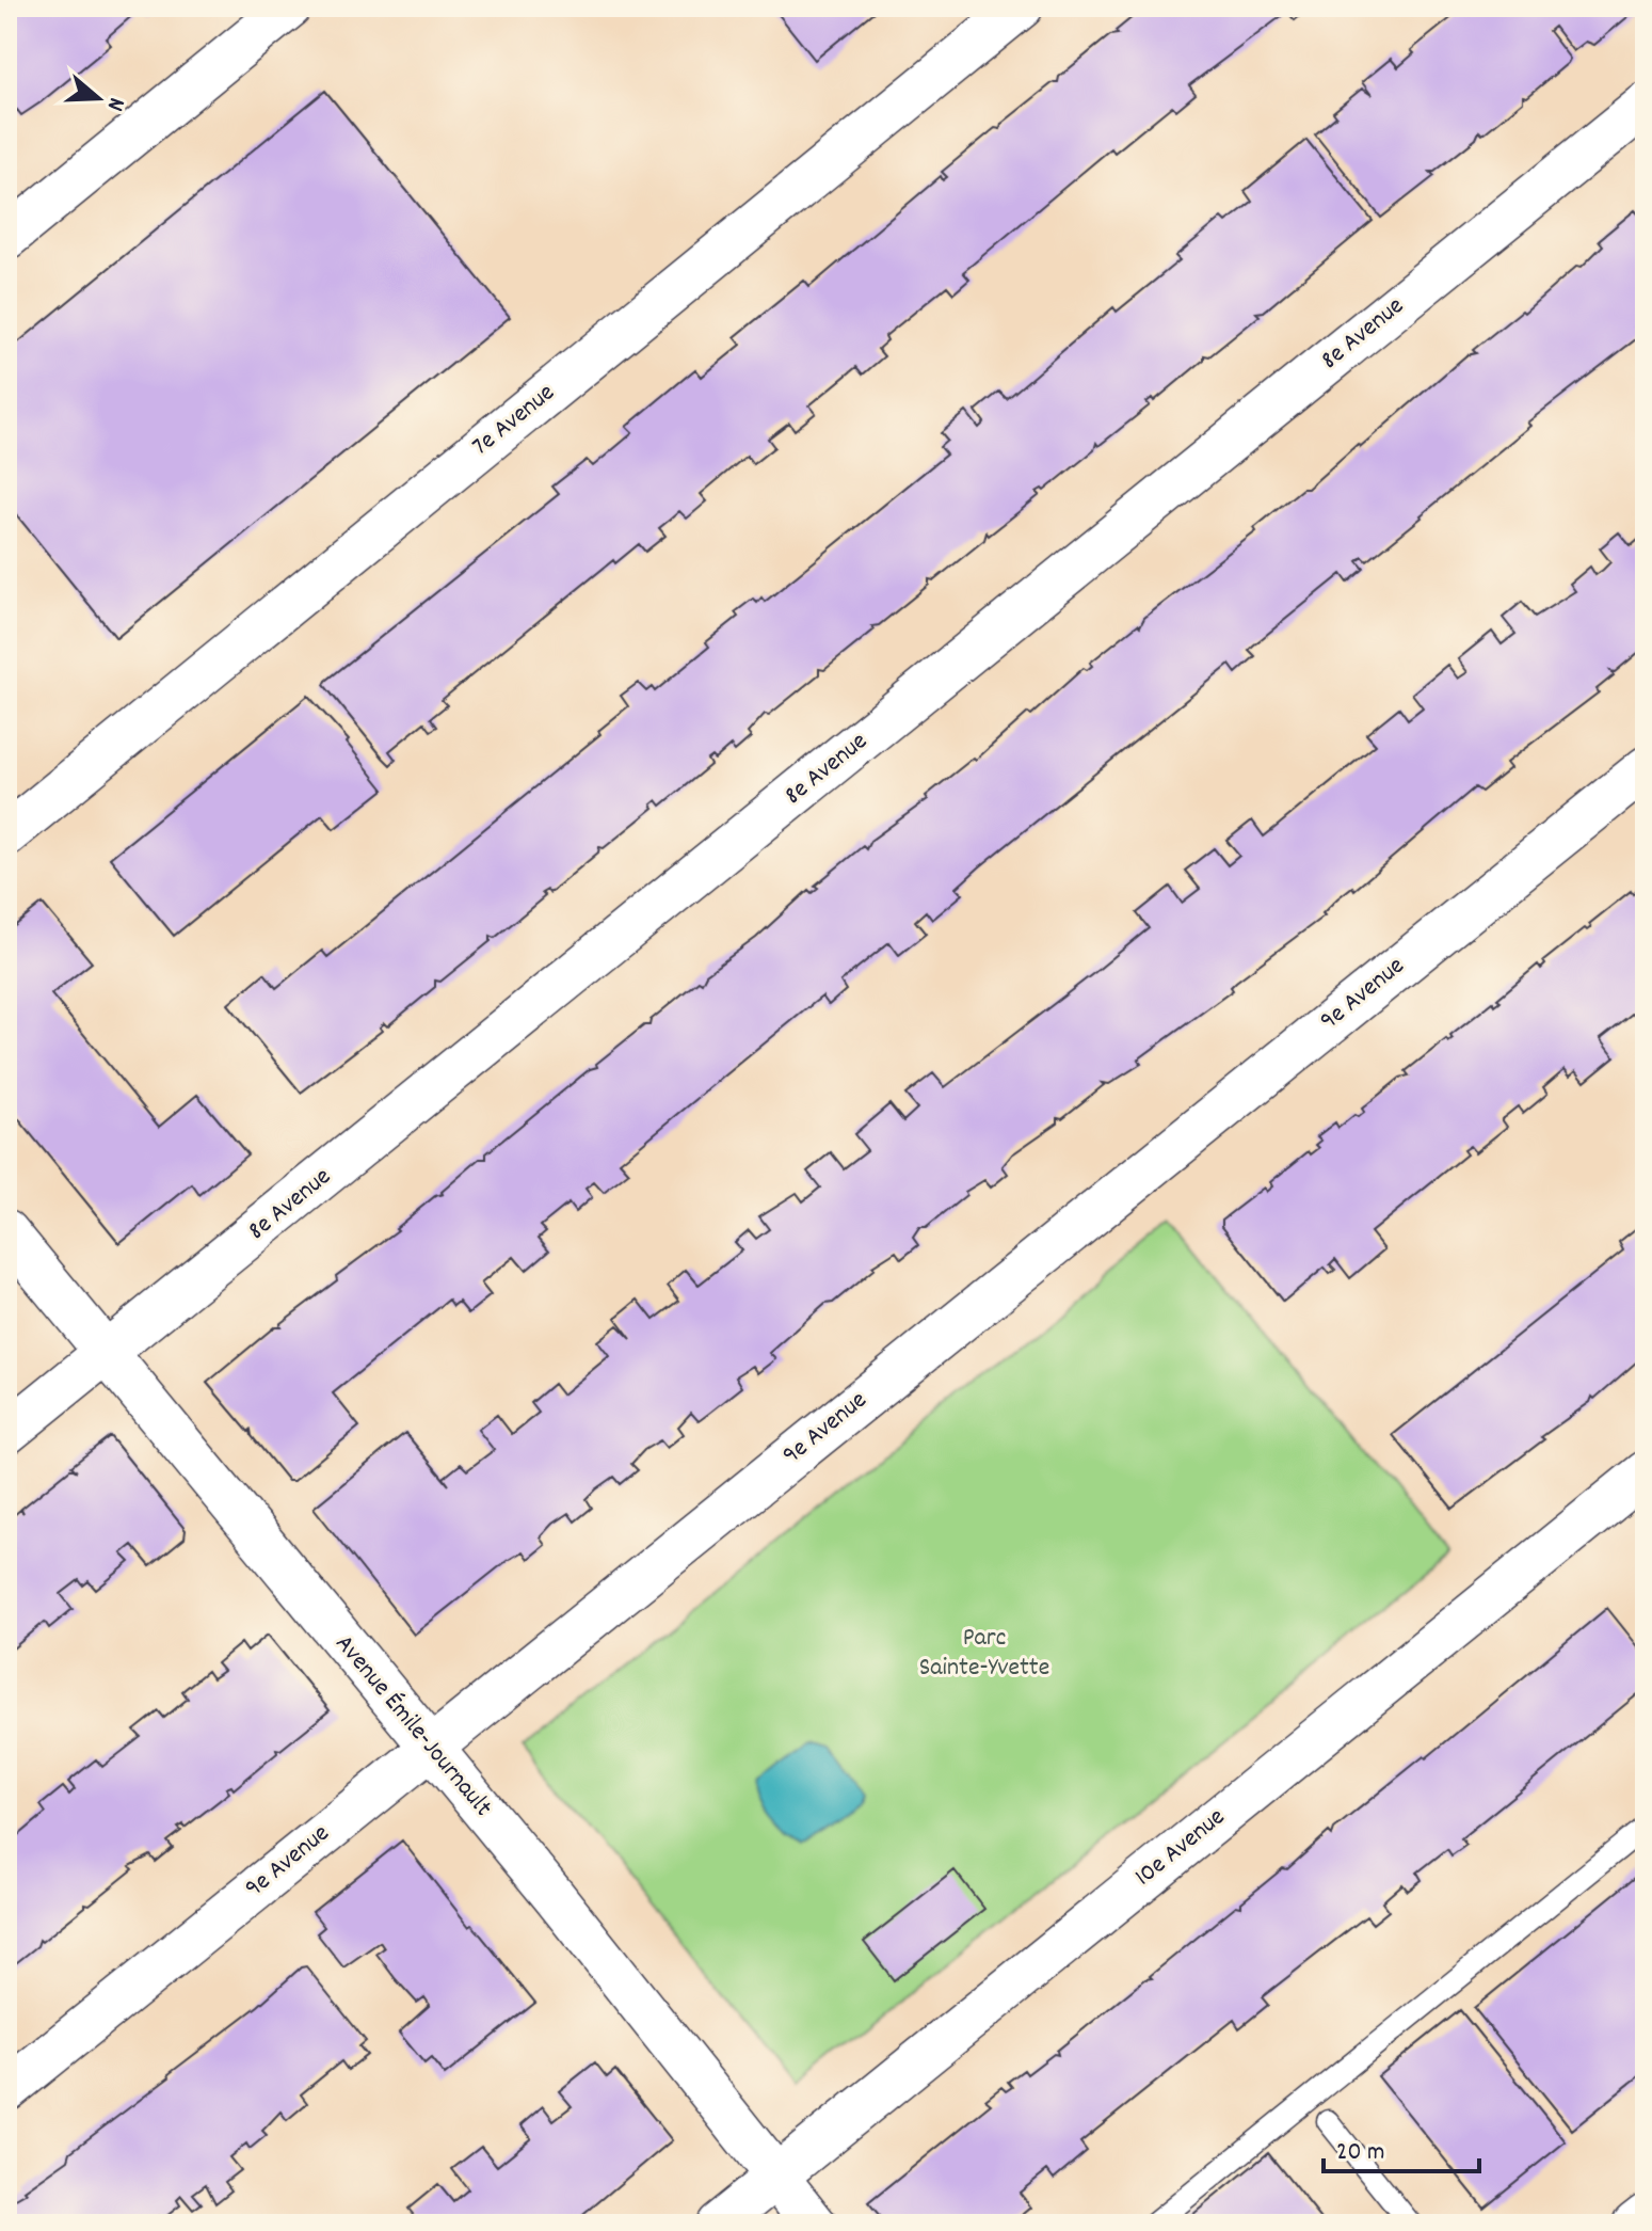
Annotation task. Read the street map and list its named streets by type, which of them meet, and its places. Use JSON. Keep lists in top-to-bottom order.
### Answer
{
  "streets": {
    "street": [
      "8e Avenue",
      "7e Avenue",
      "9e Avenue",
      "Avenue Émile-Journault",
      "10e Avenue"
    ]
  },
  "crossings": [
    ["8e Avenue", "Avenue Émile-Journault"],
    ["9e Avenue", "Avenue Émile-Journault"],
    ["Avenue Émile-Journault", "10e Avenue"]
  ],
  "parks": ["Parc Sainte-Yvette"],
  "scale_bar": "20 m",
  "north": "right"
}
